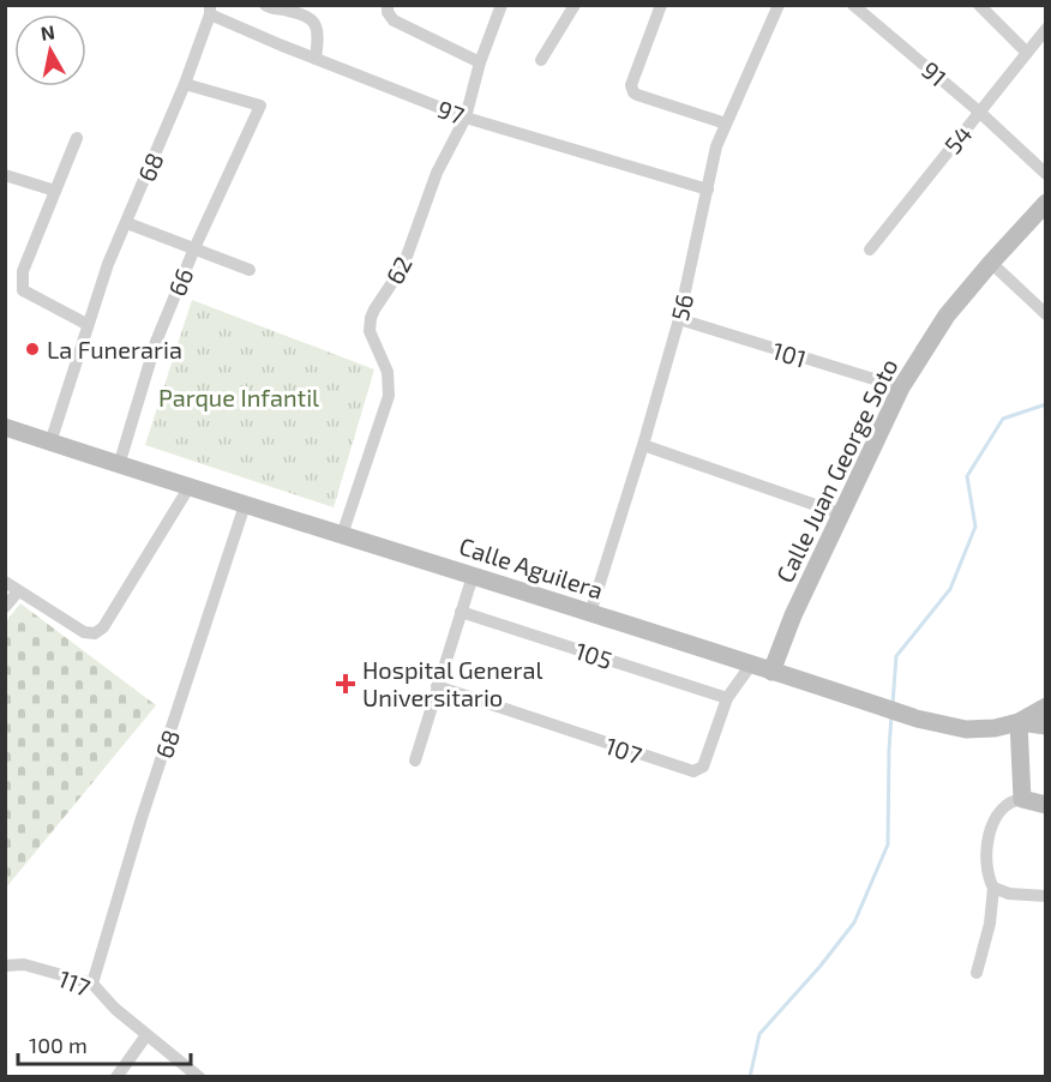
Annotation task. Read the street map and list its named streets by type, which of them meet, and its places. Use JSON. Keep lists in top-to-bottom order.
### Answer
{
  "streets": {
    "main road": ["Calle Juan George Soto", "Calle Aguilera"],
    "street": [
      "91",
      "97",
      "54",
      "68",
      "62",
      "66",
      "56",
      "101",
      "105",
      "107",
      "117"
    ]
  },
  "crossings": [
    ["91", "54"],
    ["97", "68"],
    ["97", "62"],
    ["97", "56"],
    ["68", "66"],
    ["68", "Calle Aguilera"],
    ["68", "117"],
    ["62", "Calle Aguilera"],
    ["66", "Calle Aguilera"],
    ["56", "101"],
    ["56", "Calle Aguilera"],
    ["101", "Calle Juan George Soto"],
    ["Calle Juan George Soto", "Calle Aguilera"],
    ["Calle Aguilera", "107"],
    ["105", "107"]
  ],
  "parks": ["Parque Infantil"],
  "places": {
    "other": ["La Funeraria"],
    "health": ["Hospital General Universitario"]
  },
  "scale_bar": "100 m",
  "north": "top"
}
